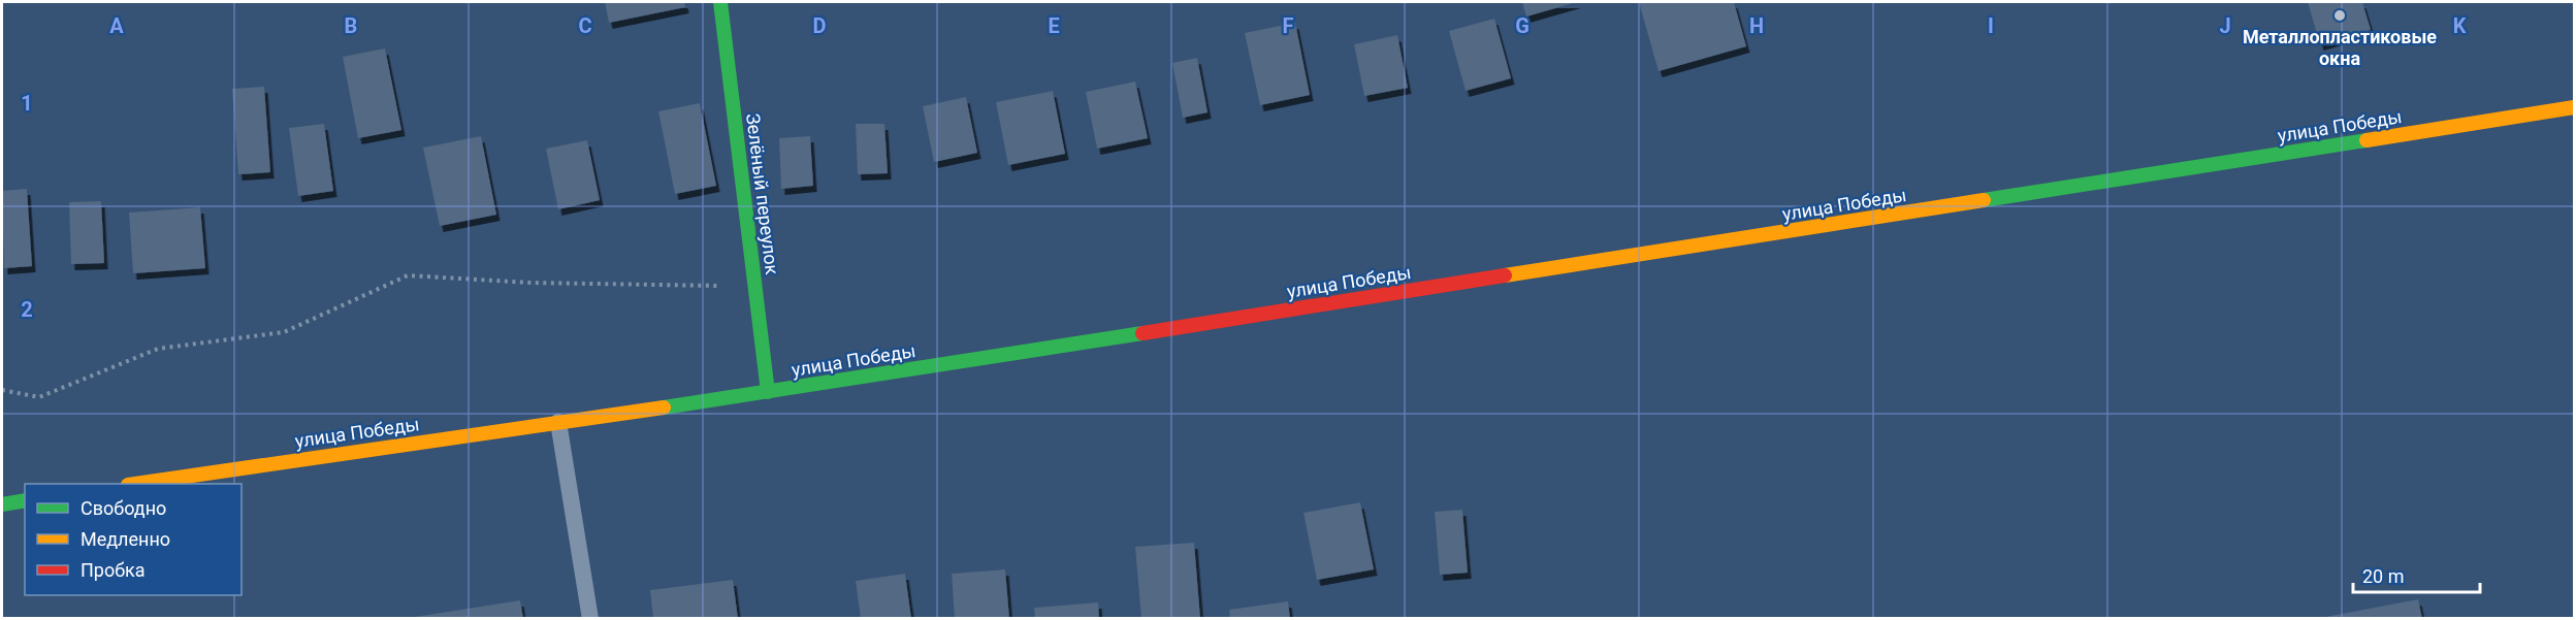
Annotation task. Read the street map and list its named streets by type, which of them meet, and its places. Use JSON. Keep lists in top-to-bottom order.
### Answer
{
  "streets": {
    "street": ["улица Победы", "Зелёный переулок"]
  },
  "crossings": [
    ["улица Победы", "Зелёный переулок"]
  ],
  "places": ["Металлопластиковые окна"],
  "legend": ["Свободно", "Медленно", "Пробка"],
  "scale_bar": "20 m",
  "grid": {
    "columns": [
      "A",
      "B",
      "C",
      "D",
      "E",
      "F",
      "G",
      "H",
      "I",
      "J",
      "K"
    ],
    "rows": ["1", "2"]
  }
}
